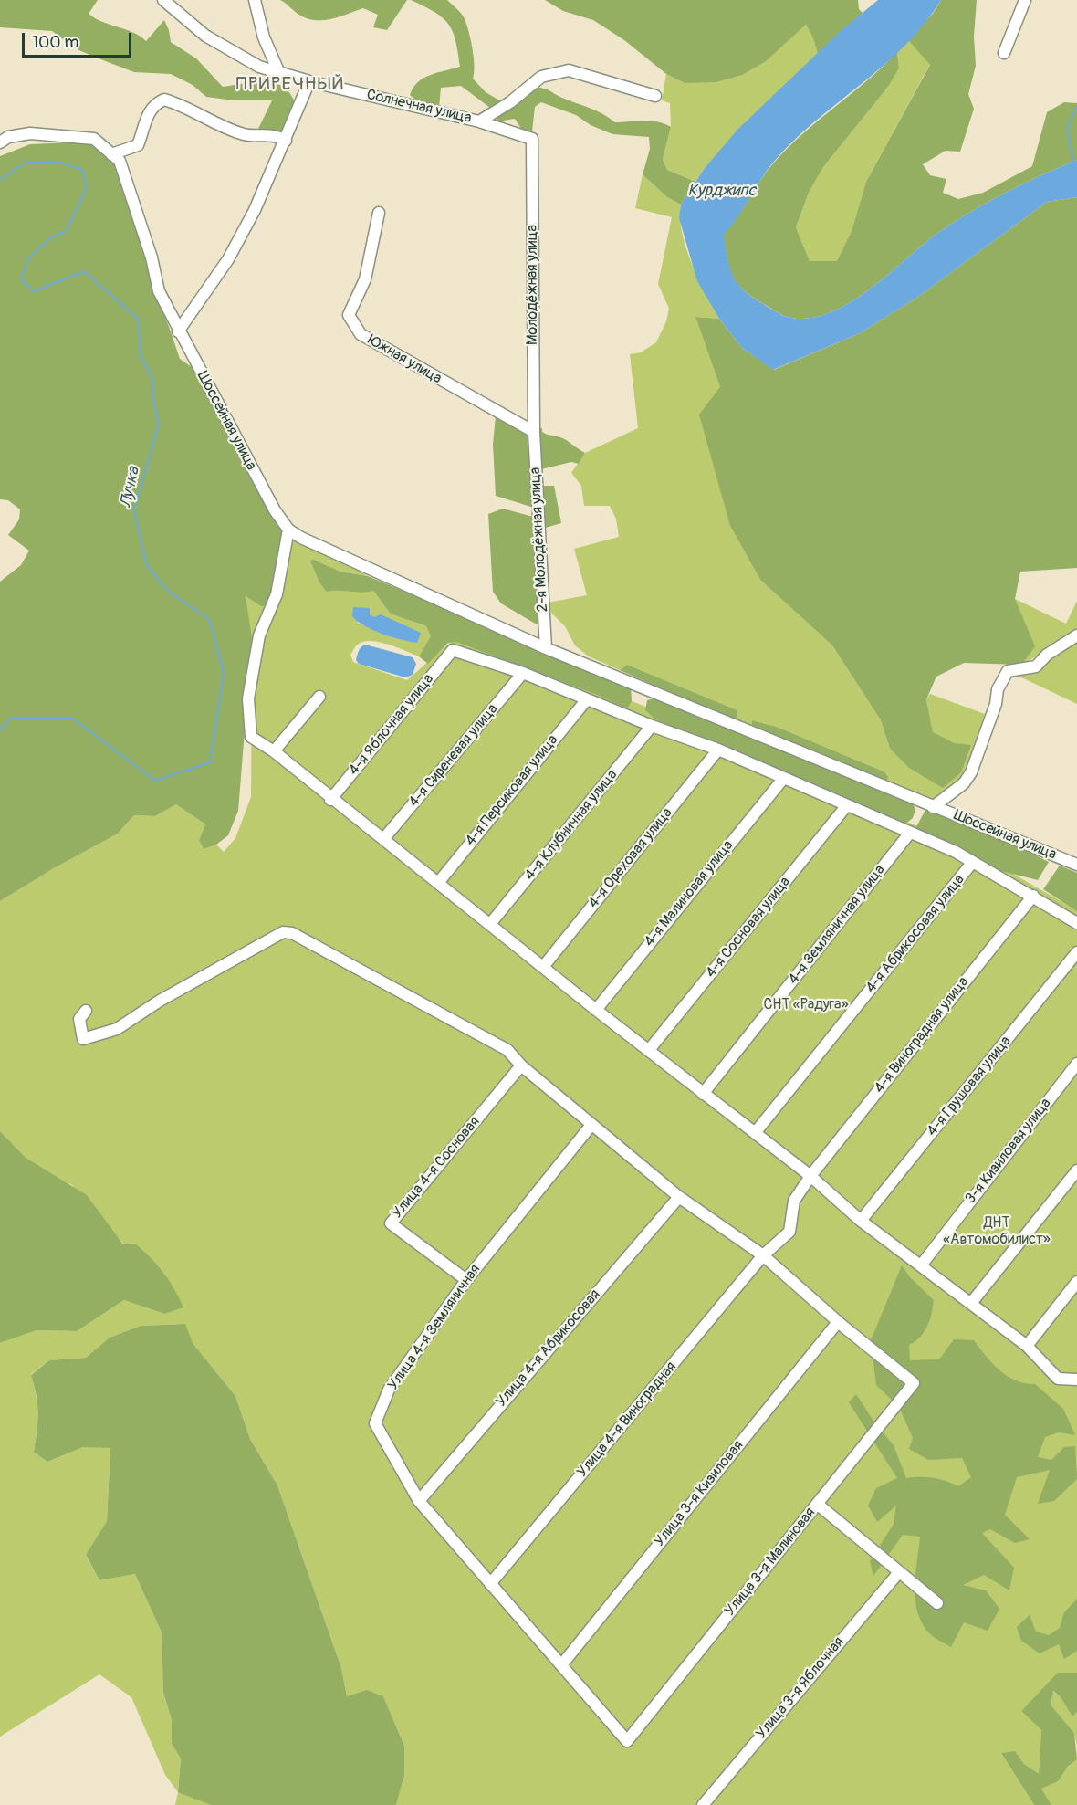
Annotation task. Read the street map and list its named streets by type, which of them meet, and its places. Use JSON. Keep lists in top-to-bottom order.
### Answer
{
  "streets": {
    "street": [
      "Солнечная улица",
      "Молодёжная улица",
      "Южная улица",
      "Шоссейная улица",
      "2-я Молодёжная улица",
      "4-я Яблочная улица",
      "4-я Сиреневая улица",
      "4-я Персиковая улица",
      "4-я Клубничная улица",
      "4-я Ореховая улица",
      "4-я Малиновая улица",
      "4-я Земляничная улица",
      "4-я Сосновая улица",
      "4-я Абрикосовая улица",
      "4-я Виноградная улица",
      "4-я Грушовая улица",
      "3-я Кизиловая улица",
      "Улица 4-я Сосновая",
      "Улица 4-я Земляничная",
      "Улица 4-я Абрикосовая",
      "Улица 4-я Виноградная",
      "Улица 3-я Кизиловая",
      "Улица 3-я Малиновая",
      "Улица 3-я Яблочная"
    ]
  },
  "crossings": [
    ["Солнечная улица", "Молодёжная улица"],
    ["Молодёжная улица", "Южная улица"],
    ["Молодёжная улица", "2-я Молодёжная улица"],
    ["Южная улица", "2-я Молодёжная улица"],
    ["Шоссейная улица", "2-я Молодёжная улица"],
    ["4-я Яблочная улица", "4-я Сиреневая улица"],
    ["4-я Виноградная улица", "Улица 4-я Виноградная"],
    ["Улица 4-я Сосновая", "Улица 4-я Земляничная"],
    ["Улица 4-я Земляничная", "Улица 4-я Абрикосовая"],
    ["Улица 4-я Земляничная", "Улица 4-я Виноградная"],
    ["Улица 4-я Земляничная", "Улица 3-я Кизиловая"],
    ["Улица 4-я Земляничная", "Улица 3-я Малиновая"],
    ["Улица 3-я Кизиловая", "Улица 3-я Малиновая"]
  ],
  "districts": ["ПРИРЕЧНЫЙ"],
  "water": ["Курджипс", "Лучка"],
  "parks": ["СНТ «Радуга»", "ДНТ «Автомобилист»"],
  "scale_bar": "100 m"
}
